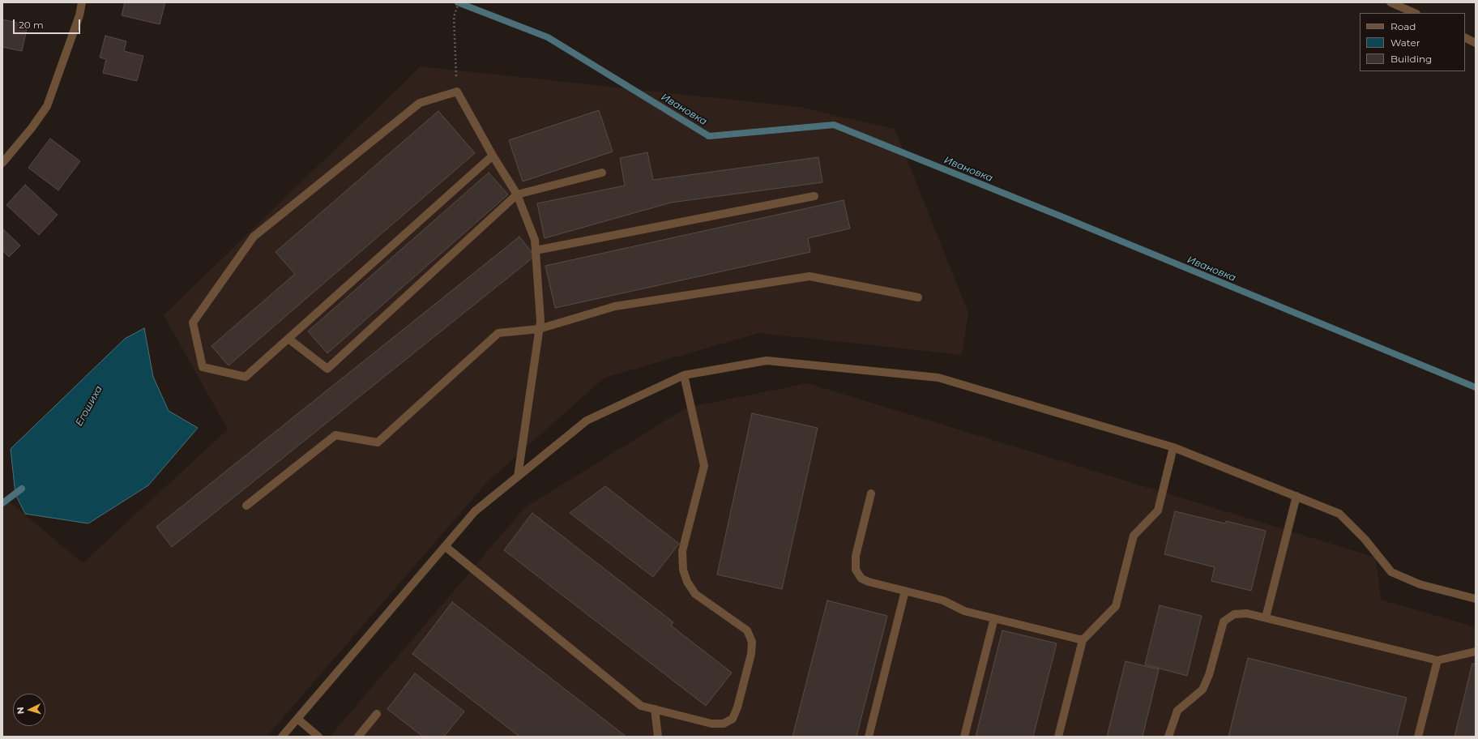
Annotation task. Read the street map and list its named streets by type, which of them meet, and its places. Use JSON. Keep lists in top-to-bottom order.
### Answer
{
  "water": ["Ивановка", "Егошиха"],
  "legend": ["Road", "Water", "Building"],
  "scale_bar": "20 m",
  "north": "left"
}
